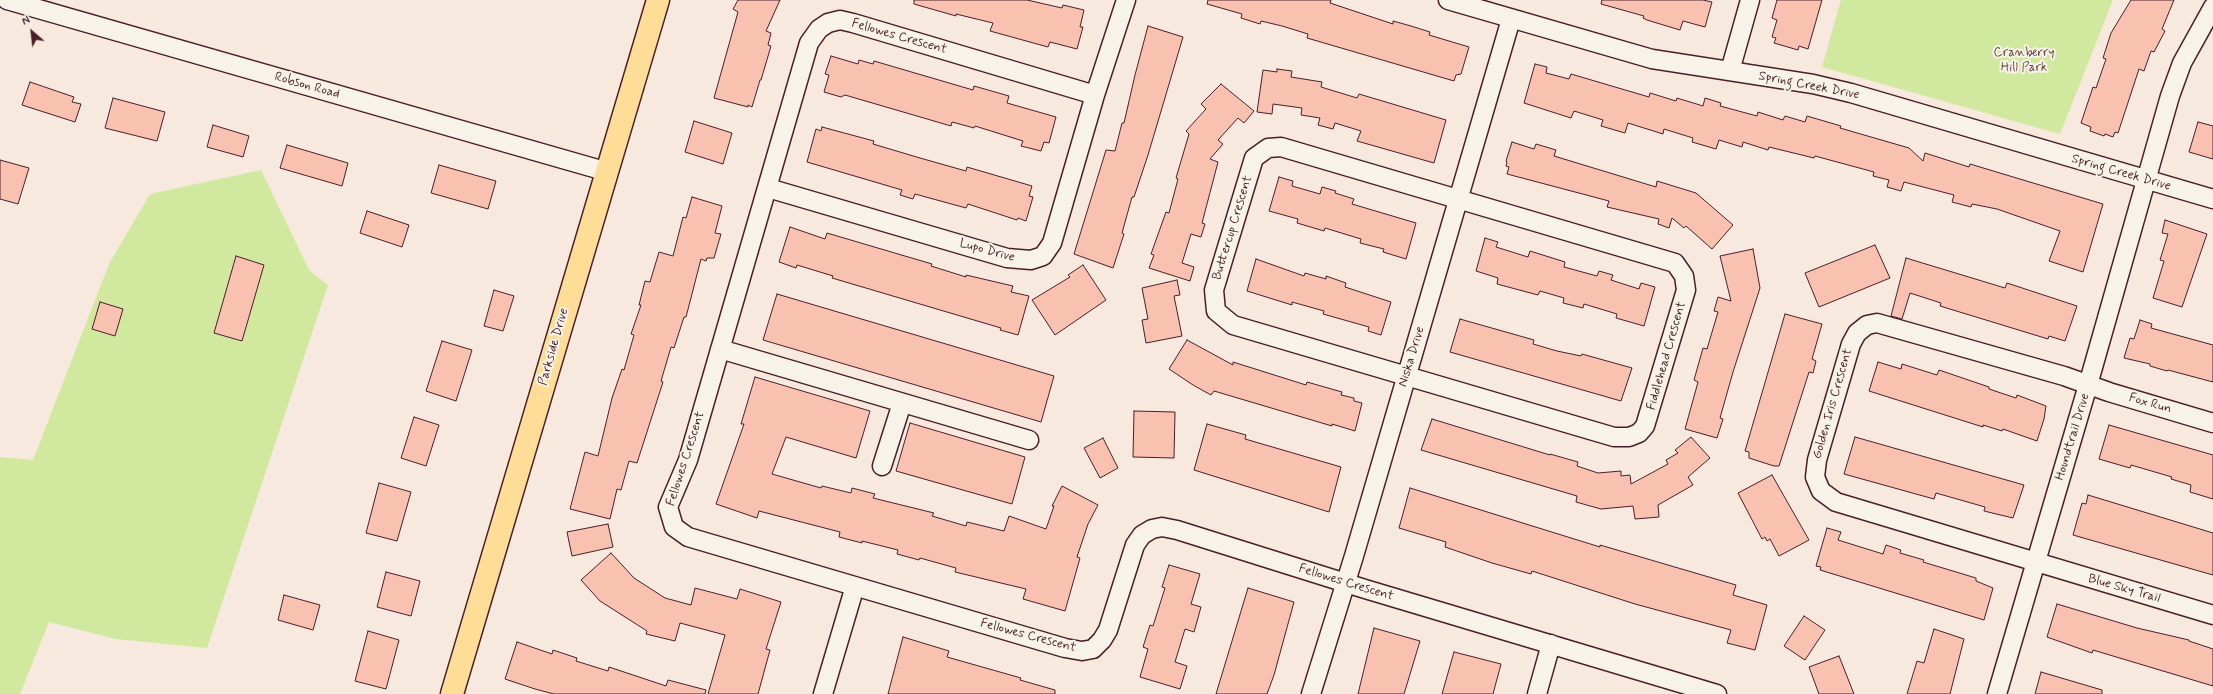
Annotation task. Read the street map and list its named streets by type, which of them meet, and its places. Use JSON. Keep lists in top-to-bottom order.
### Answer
{
  "streets": {
    "main road": ["Parkside Drive"],
    "street": [
      "Fellowes Crescent",
      "Robson Road",
      "Spring Creek Drive",
      "Buttercup Crescent",
      "Lupo Drive",
      "Fiddlehead Crescent",
      "Niska Drive",
      "Golden Iris Crescent",
      "Fox Run",
      "Houndtrail Drive",
      "Blue Sky Trail"
    ]
  },
  "crossings": [
    ["Fellowes Crescent", "Lupo Drive"],
    ["Fellowes Crescent", "Niska Drive"],
    ["Robson Road", "Parkside Drive"],
    ["Spring Creek Drive", "Niska Drive"],
    ["Spring Creek Drive", "Houndtrail Drive"],
    ["Buttercup Crescent", "Fiddlehead Crescent"],
    ["Buttercup Crescent", "Niska Drive"],
    ["Fiddlehead Crescent", "Niska Drive"],
    ["Golden Iris Crescent", "Fox Run"],
    ["Golden Iris Crescent", "Houndtrail Drive"],
    ["Golden Iris Crescent", "Blue Sky Trail"],
    ["Fox Run", "Houndtrail Drive"],
    ["Houndtrail Drive", "Blue Sky Trail"]
  ],
  "parks": ["Cranberry Hill Park"],
  "north": "top left"
}
